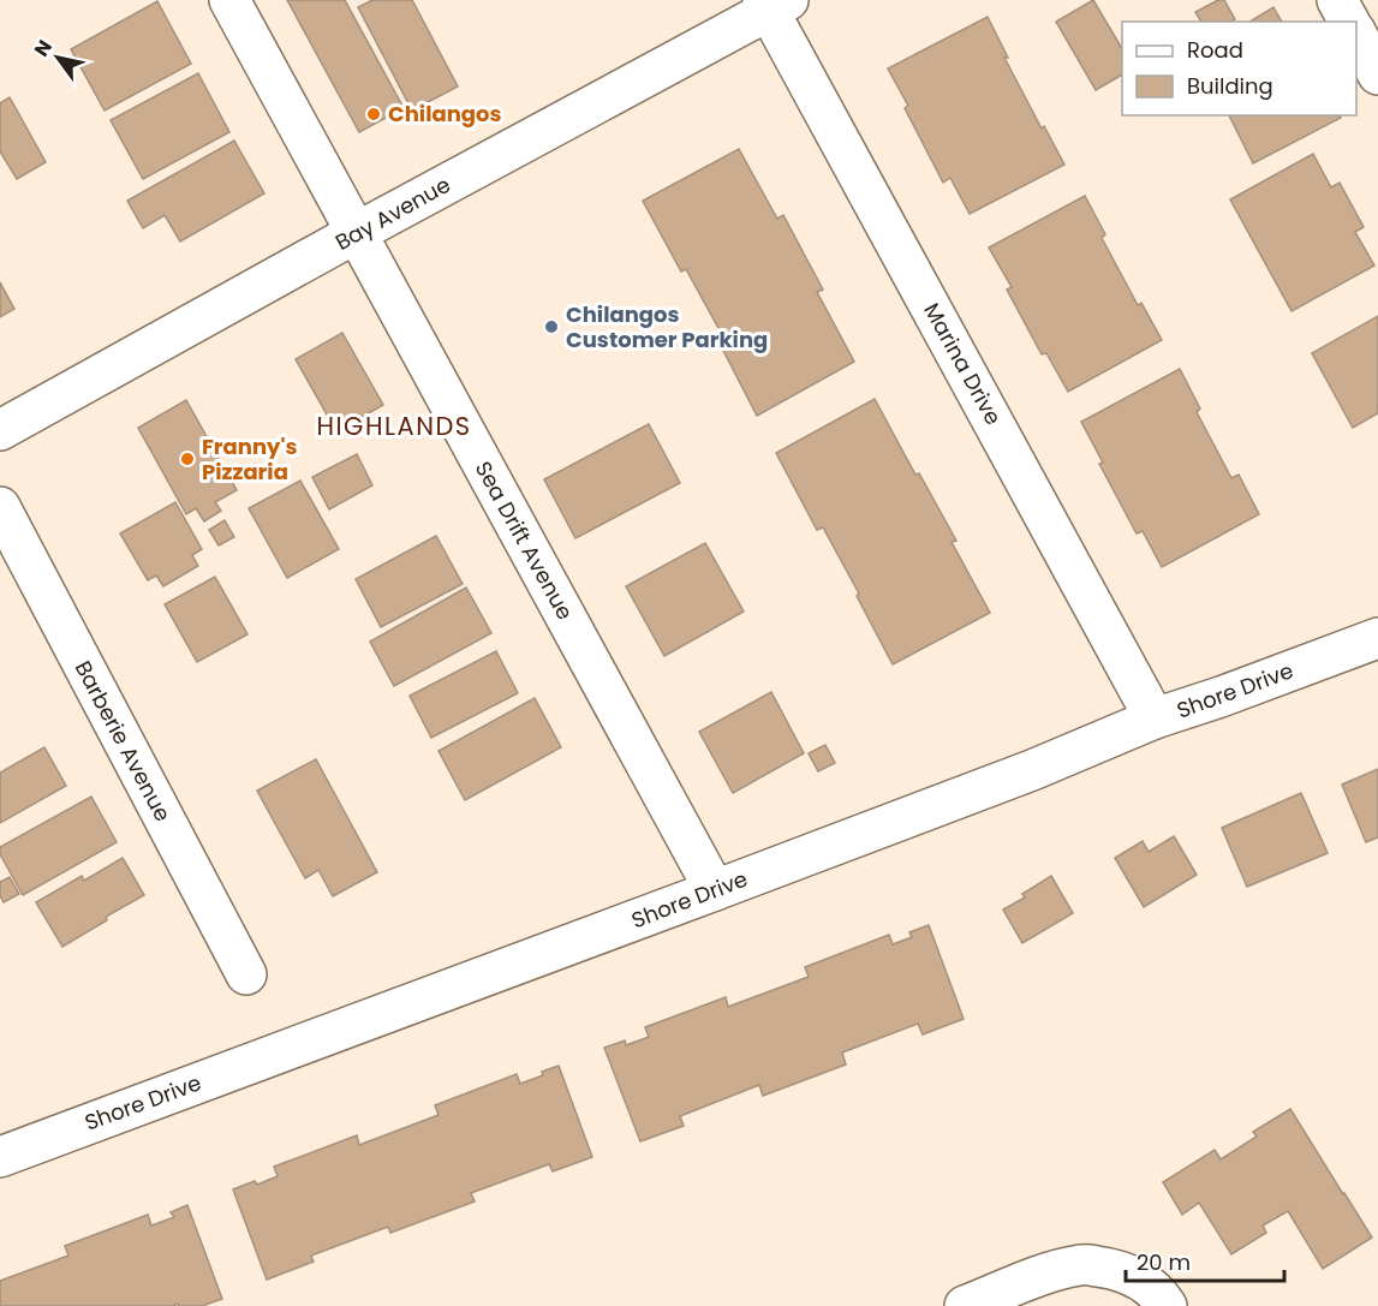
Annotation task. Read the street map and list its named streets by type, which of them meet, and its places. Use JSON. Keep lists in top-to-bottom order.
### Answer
{
  "streets": {
    "street": [
      "Bay Avenue",
      "Marina Drive",
      "Sea Drift Avenue",
      "Shore Drive",
      "Barberie Avenue"
    ]
  },
  "crossings": [
    ["Bay Avenue", "Marina Drive"],
    ["Bay Avenue", "Sea Drift Avenue"],
    ["Marina Drive", "Shore Drive"],
    ["Sea Drift Avenue", "Shore Drive"]
  ],
  "districts": ["HIGHLANDS"],
  "places": ["Chilangos", "Chilangos Customer Parking", "Franny's Pizzaria"],
  "legend": ["Road", "Building"],
  "scale_bar": "20 m",
  "north": "top left"
}
